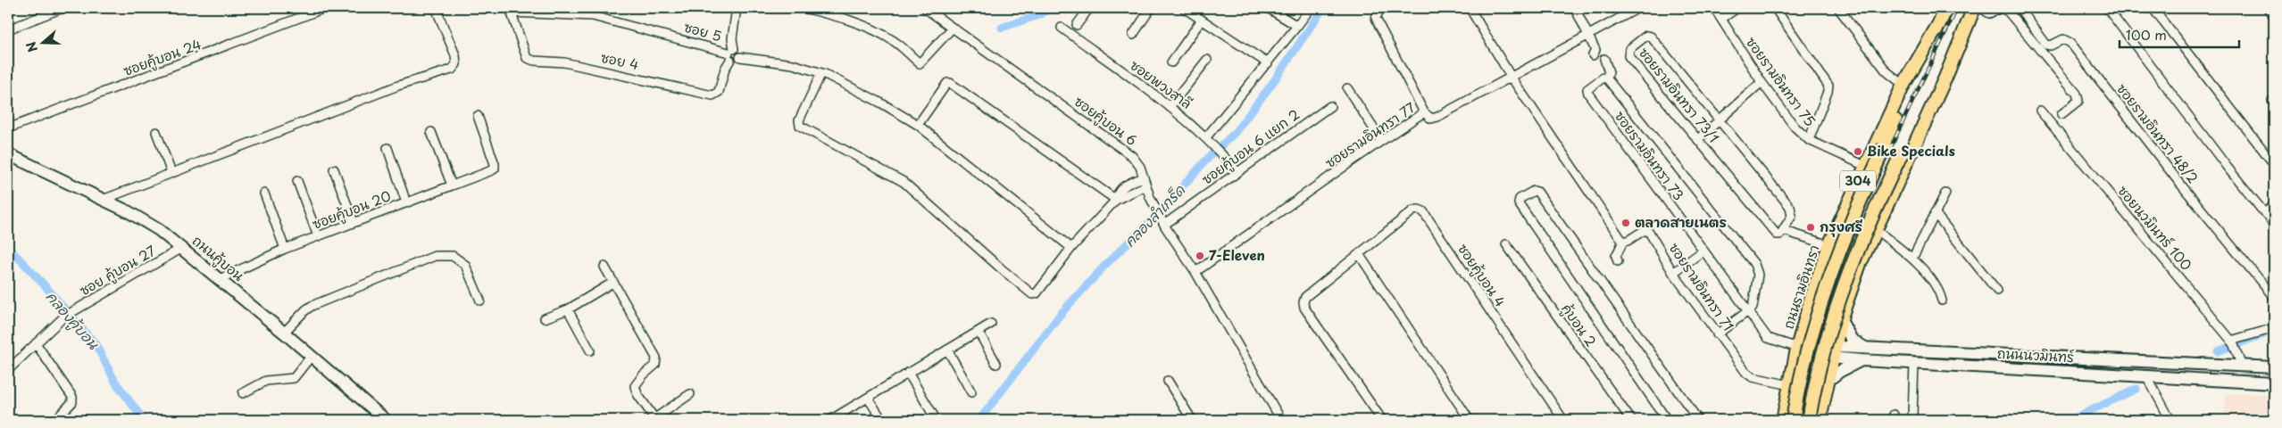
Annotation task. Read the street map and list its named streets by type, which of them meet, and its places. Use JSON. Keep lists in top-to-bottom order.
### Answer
{
  "streets": {
    "main road": [
      "304",
      "ถนนคู้บอน",
      "ถนนรามอินทรา",
      "ถนนนวมินทร์"
    ],
    "street": [
      "ซอย 5",
      "ซอยคู้บอน 24",
      "ซอย 4",
      "ซอยรามอินทรา 75",
      "ซอยพวงสาลี",
      "ซอยรามอินทรา 73/1",
      "ซอยคู้บอน 6",
      "ซอยรามอินทรา 48/2",
      "ซอยรามอินทรา 77",
      "ซอยคู้บอน 6 แยก 2",
      "ซอยรามอินทรา 73",
      "ซอยคู้บอน 20",
      "ซอยนวมินทร์ 100",
      "ซอย คู้บอน 27",
      "ซอยคู้บอน 4",
      "ซอยรามอินทรา 71",
      "คู้บอน 2"
    ]
  },
  "crossings": [
    ["ซอย 5", "ซอย 4"],
    ["ซอยรามอินทรา 75", "ถนนรามอินทรา"],
    ["ซอยพวงสาลี", "ซอยคู้บอน 6 แยก 2"],
    ["ซอยรามอินทรา 73/1", "ถนนรามอินทรา"],
    ["ซอยคู้บอน 6", "ซอยรามอินทรา 77"],
    ["ซอยคู้บอน 6", "ซอยคู้บอน 6 แยก 2"],
    ["ซอยรามอินทรา 73", "ถนนรามอินทรา"],
    ["ซอยรามอินทรา 73", "ถนนนวมินทร์"],
    ["304", "ถนนนวมินทร์"],
    ["ซอยคู้บอน 20", "ถนนคู้บอน"],
    ["ซอยนวมินทร์ 100", "ถนนนวมินทร์"],
    ["ถนนคู้บอน", "ซอย คู้บอน 27"],
    ["ซอยรามอินทรา 71", "ถนนรามอินทรา"],
    ["ถนนรามอินทรา", "ถนนนวมินทร์"]
  ],
  "water": ["คลองลำเกร็ด", "คลองคู้บอน"],
  "places": [
    "Bike Specials",
    "ตลาดสายเนตร",
    "กรุงศรี",
    "7-Eleven"
  ],
  "scale_bar": "100 m",
  "north": "left"
}
